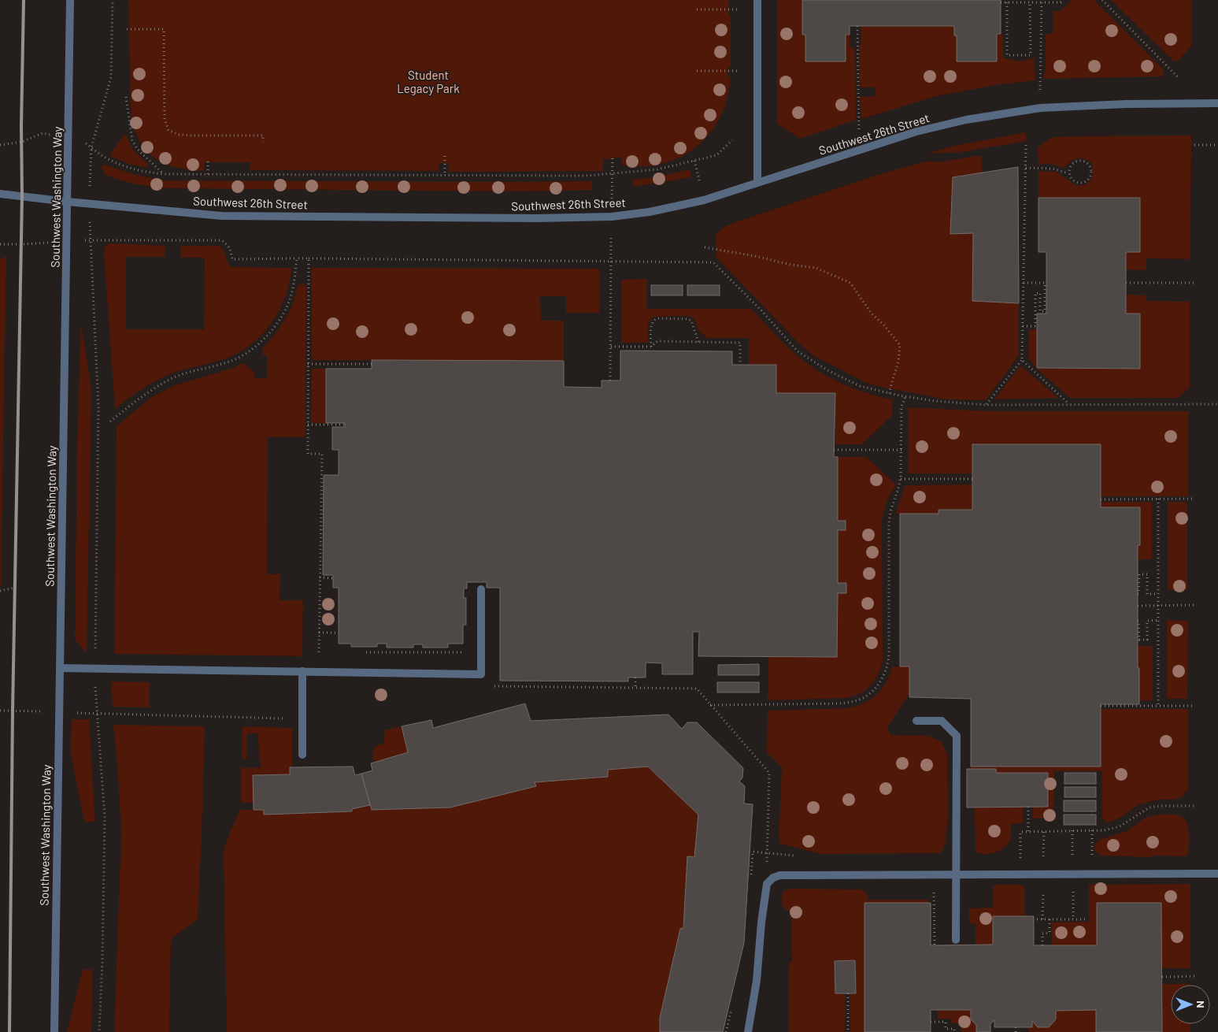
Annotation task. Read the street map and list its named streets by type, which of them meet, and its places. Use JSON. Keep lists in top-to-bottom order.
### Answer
{
  "streets": {
    "street": ["Southwest 26th Street", "Southwest Washington Way"]
  },
  "crossings": [
    ["Southwest 26th Street", "Southwest Washington Way"]
  ],
  "parks": ["Student Legacy Park"],
  "north": "right"
}
